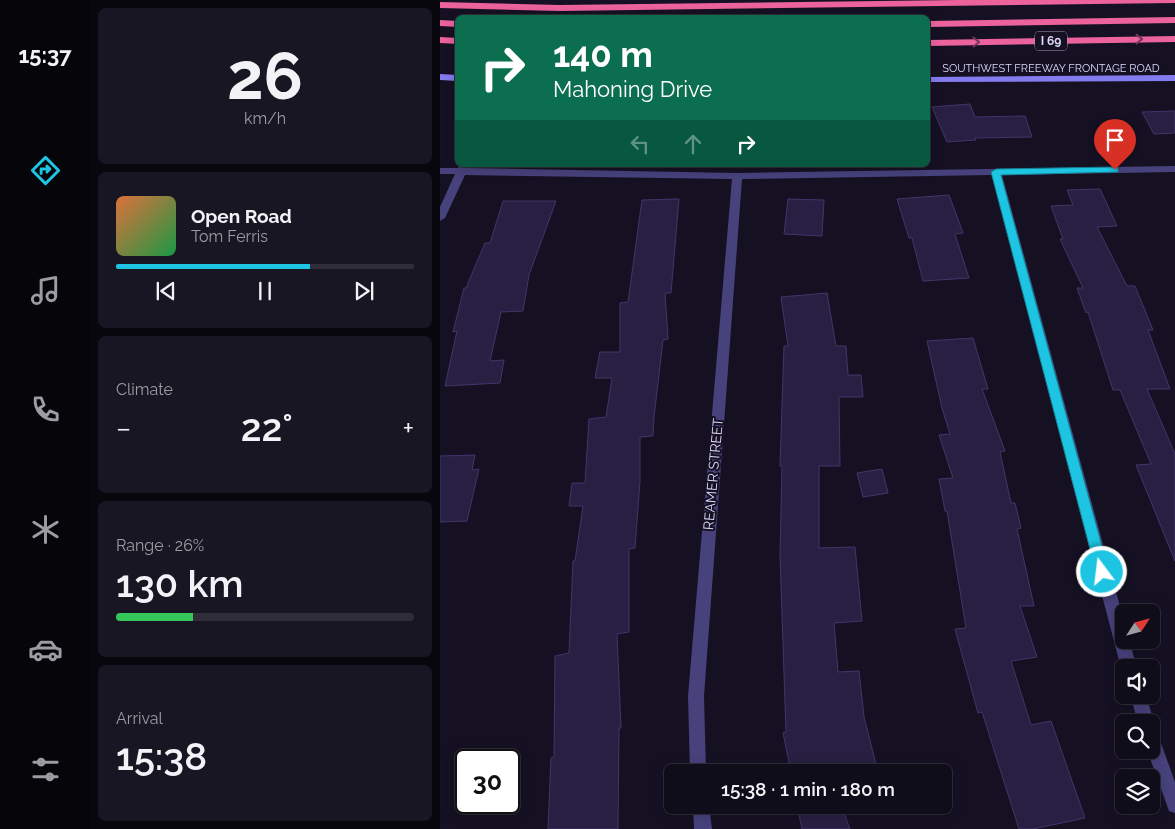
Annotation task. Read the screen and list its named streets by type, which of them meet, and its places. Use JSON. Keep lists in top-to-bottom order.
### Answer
{
  "streets": {
    "highway": ["I 69"],
    "main road": ["SOUTHWEST FREEWAY FRONTAGE ROAD"],
    "street": ["REAMER STREET"]
  },
  "north": "top right",
  "page": {
    "tabs": "15:37",
    "tile": [
      ["26", "km/h"],
      "Climate",
      ["Range · 26%", "130 km"],
      ["Arrival", "15:38"]
    ],
    "turn": ["140 m", "Mahoning Drive"],
    "song": ["Open Road", "Tom Ferris"],
    "heat": ["−", "22°", "+"],
    "limit": "30",
    "trip": "15:38 · 1 min · 180 m"
  }
}
